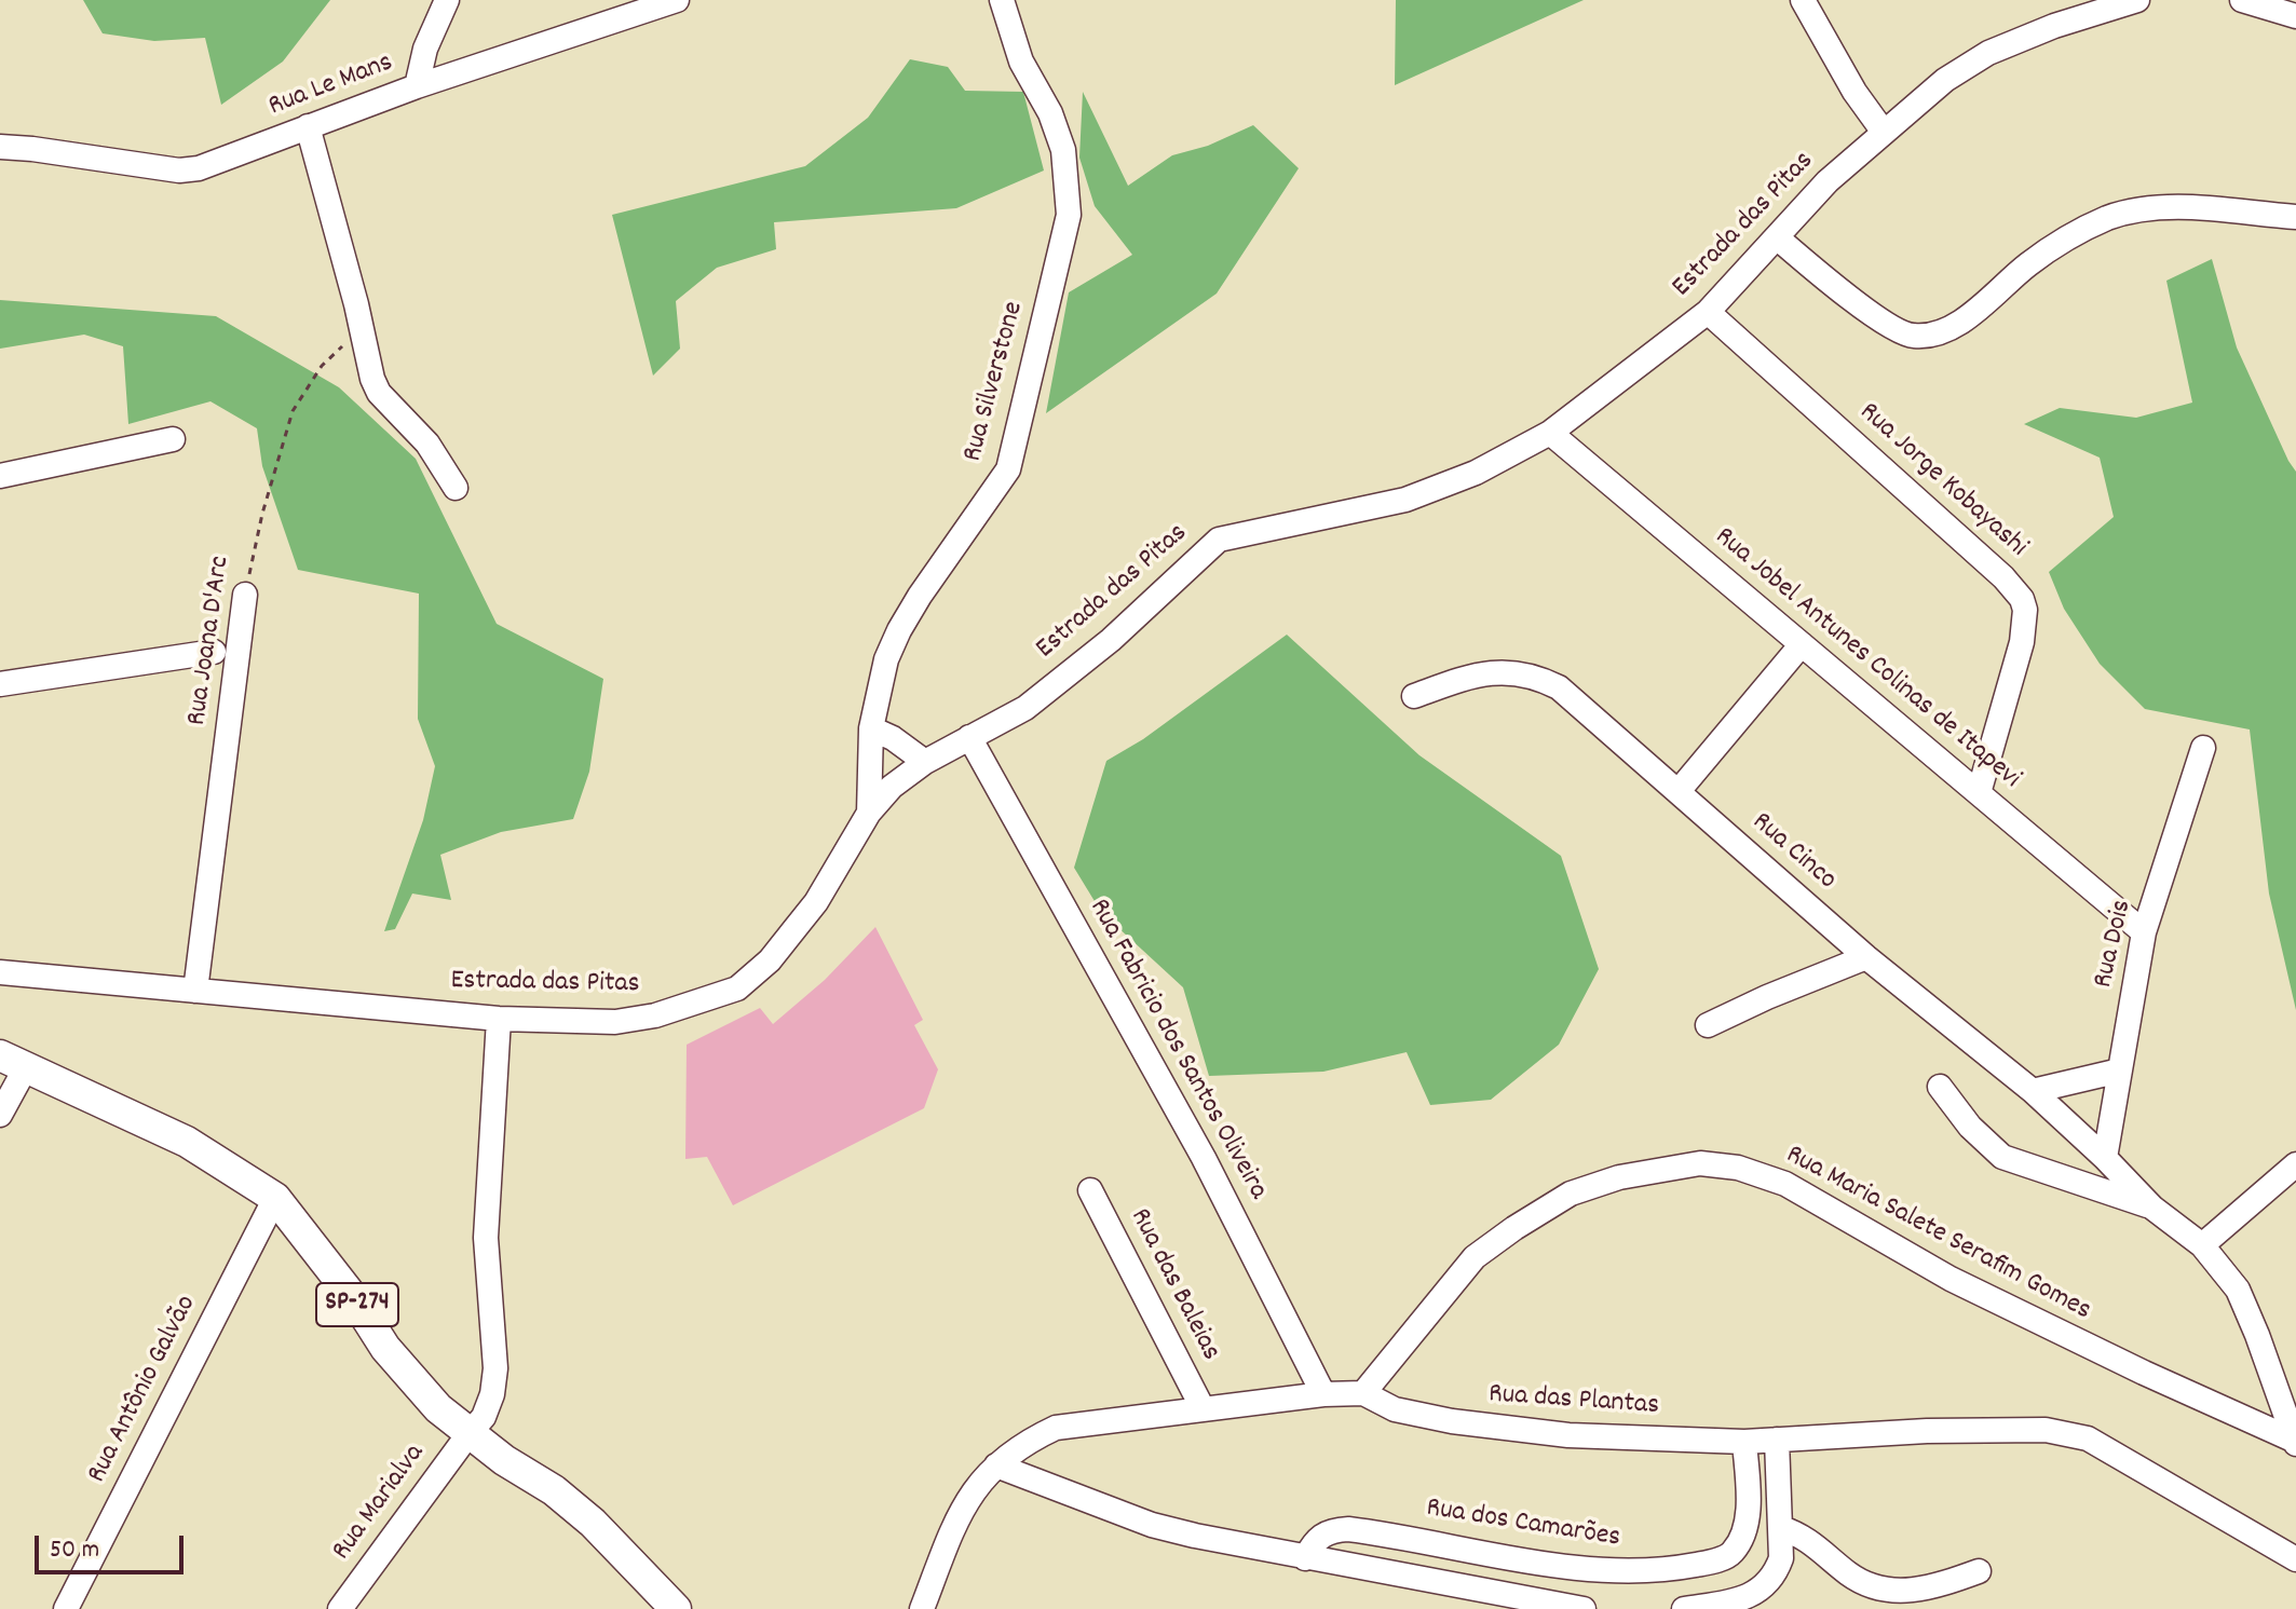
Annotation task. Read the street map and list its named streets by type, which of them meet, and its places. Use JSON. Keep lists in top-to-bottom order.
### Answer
{
  "streets": {
    "main road": ["SP-274"],
    "street": [
      "Rua Le Mans",
      "Estrada das Pitas",
      "Rua Silverstone",
      "Rua Jorge Kobayashi",
      "Rua Joana D'Arc",
      "Rua Jobel Antunes Colinas de Itapevi",
      "Rua Cinco",
      "Rua Dois",
      "Rua Fabricio dos Santos Oliveira",
      "Rua Maria Salete Serafim Gomes",
      "Rua das Baleias",
      "Rua Antônio Galvão",
      "Rua das Plantas",
      "Rua Marialva",
      "Rua dos Camarões"
    ]
  },
  "crossings": [
    ["Estrada das Pitas", "Rua Silverstone"],
    ["Estrada das Pitas", "Rua Jorge Kobayashi"],
    ["Estrada das Pitas", "Rua Joana D'Arc"],
    ["Estrada das Pitas", "Rua Jobel Antunes Colinas de Itapevi"],
    ["Estrada das Pitas", "Rua Fabricio dos Santos Oliveira"],
    ["Estrada das Pitas", "Rua Marialva"],
    ["Rua Jorge Kobayashi", "Rua Jobel Antunes Colinas de Itapevi"],
    ["Rua Jobel Antunes Colinas de Itapevi", "Rua Dois"],
    ["Rua Cinco", "Rua Dois"],
    ["Rua Fabricio dos Santos Oliveira", "Rua das Plantas"],
    ["Rua Maria Salete Serafim Gomes", "Rua das Plantas"],
    ["Rua das Baleias", "Rua das Plantas"],
    ["SP-274", "Rua Antônio Galvão"],
    ["SP-274", "Rua Marialva"],
    ["Rua das Plantas", "Rua dos Camarões"]
  ],
  "scale_bar": "50 m"
}
